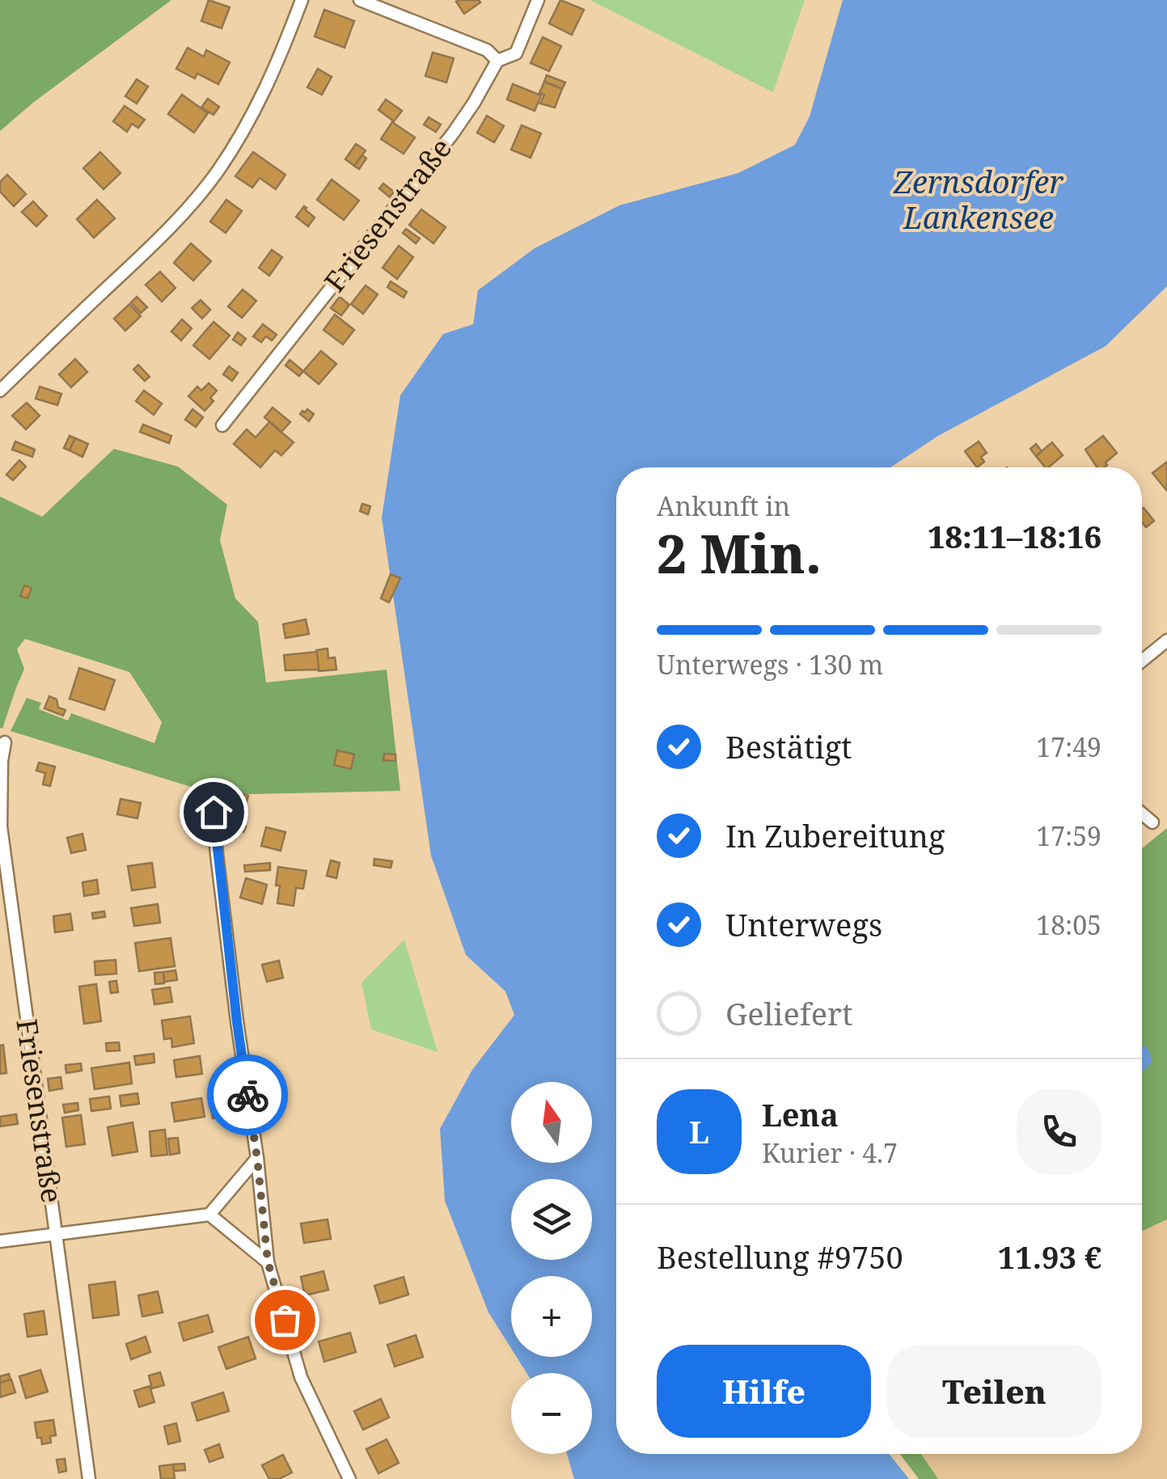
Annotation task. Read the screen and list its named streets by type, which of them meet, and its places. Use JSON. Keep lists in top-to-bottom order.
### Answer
{
  "streets": {
    "street": ["Friesenstraße"]
  },
  "water": ["Zernsdorfer Lankensee"],
  "north": "top",
  "page": {
    "heading": ["2 Min.", "Ankunft in", "18:11–18:16"],
    "panel": [
      "Lena",
      "Kurier · 4.7",
      "Bestellung #9750",
      "11.93 €"
    ],
    "bar": "Unterwegs · 130 m",
    "list": [
      ["Bestätigt", "17:49"],
      ["In Zubereitung", "17:59"],
      ["Unterwegs", "18:05"],
      "Geliefert"
    ],
    "map_buttons": ["+", "−"],
    "round": "L",
    "buttons": ["Hilfe", "Teilen"]
  }
}
